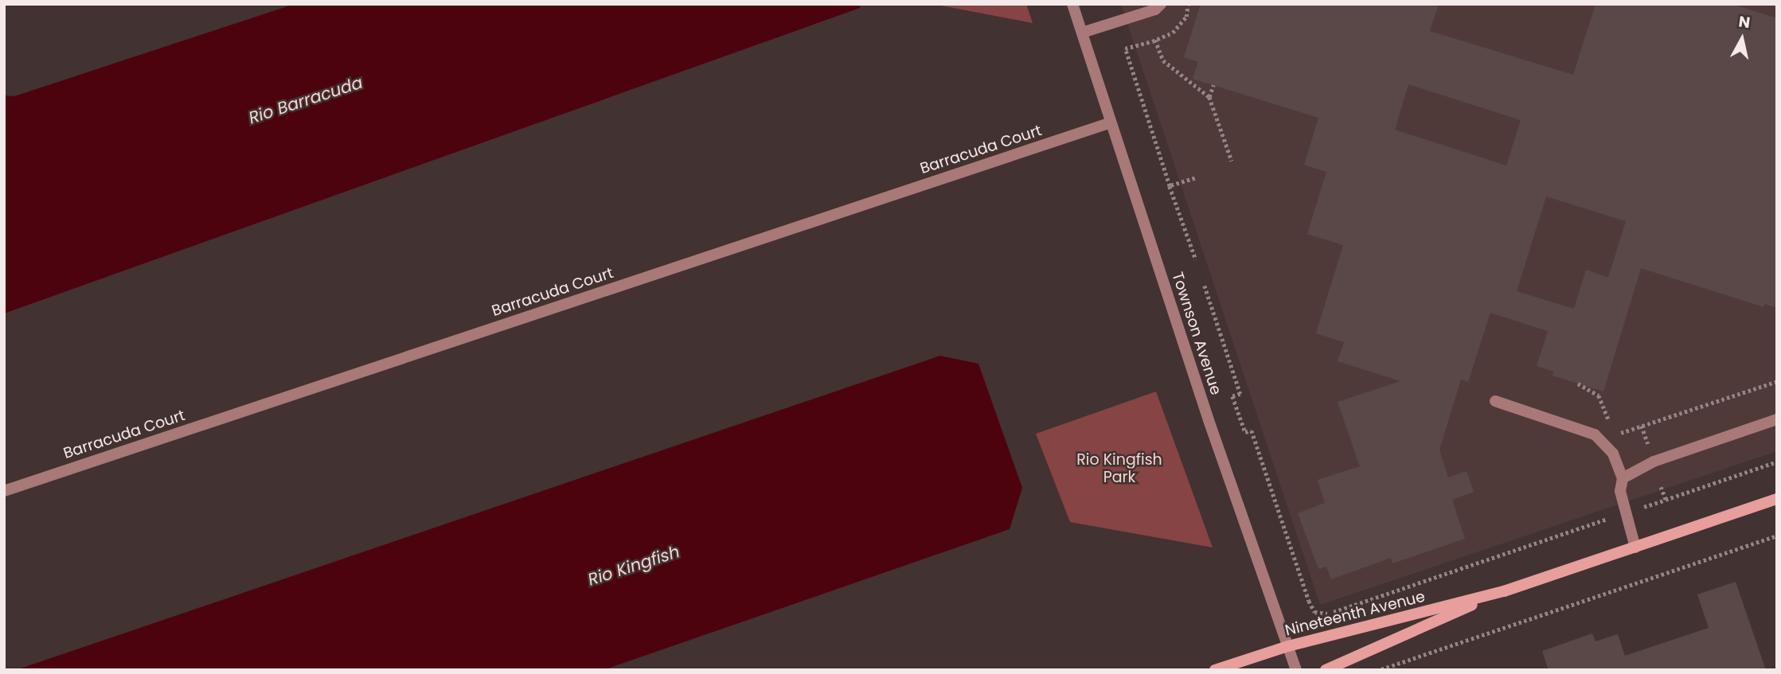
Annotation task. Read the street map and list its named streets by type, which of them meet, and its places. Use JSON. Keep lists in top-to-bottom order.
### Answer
{
  "streets": {
    "main road": ["Nineteenth Avenue"],
    "street": ["Barracuda Court", "Townson Avenue"]
  },
  "crossings": [
    ["Barracuda Court", "Townson Avenue"],
    ["Townson Avenue", "Nineteenth Avenue"]
  ],
  "water": ["Rio Barracuda", "Rio Kingfish"],
  "parks": ["Rio Kingfish Park"],
  "north": "top"
}
